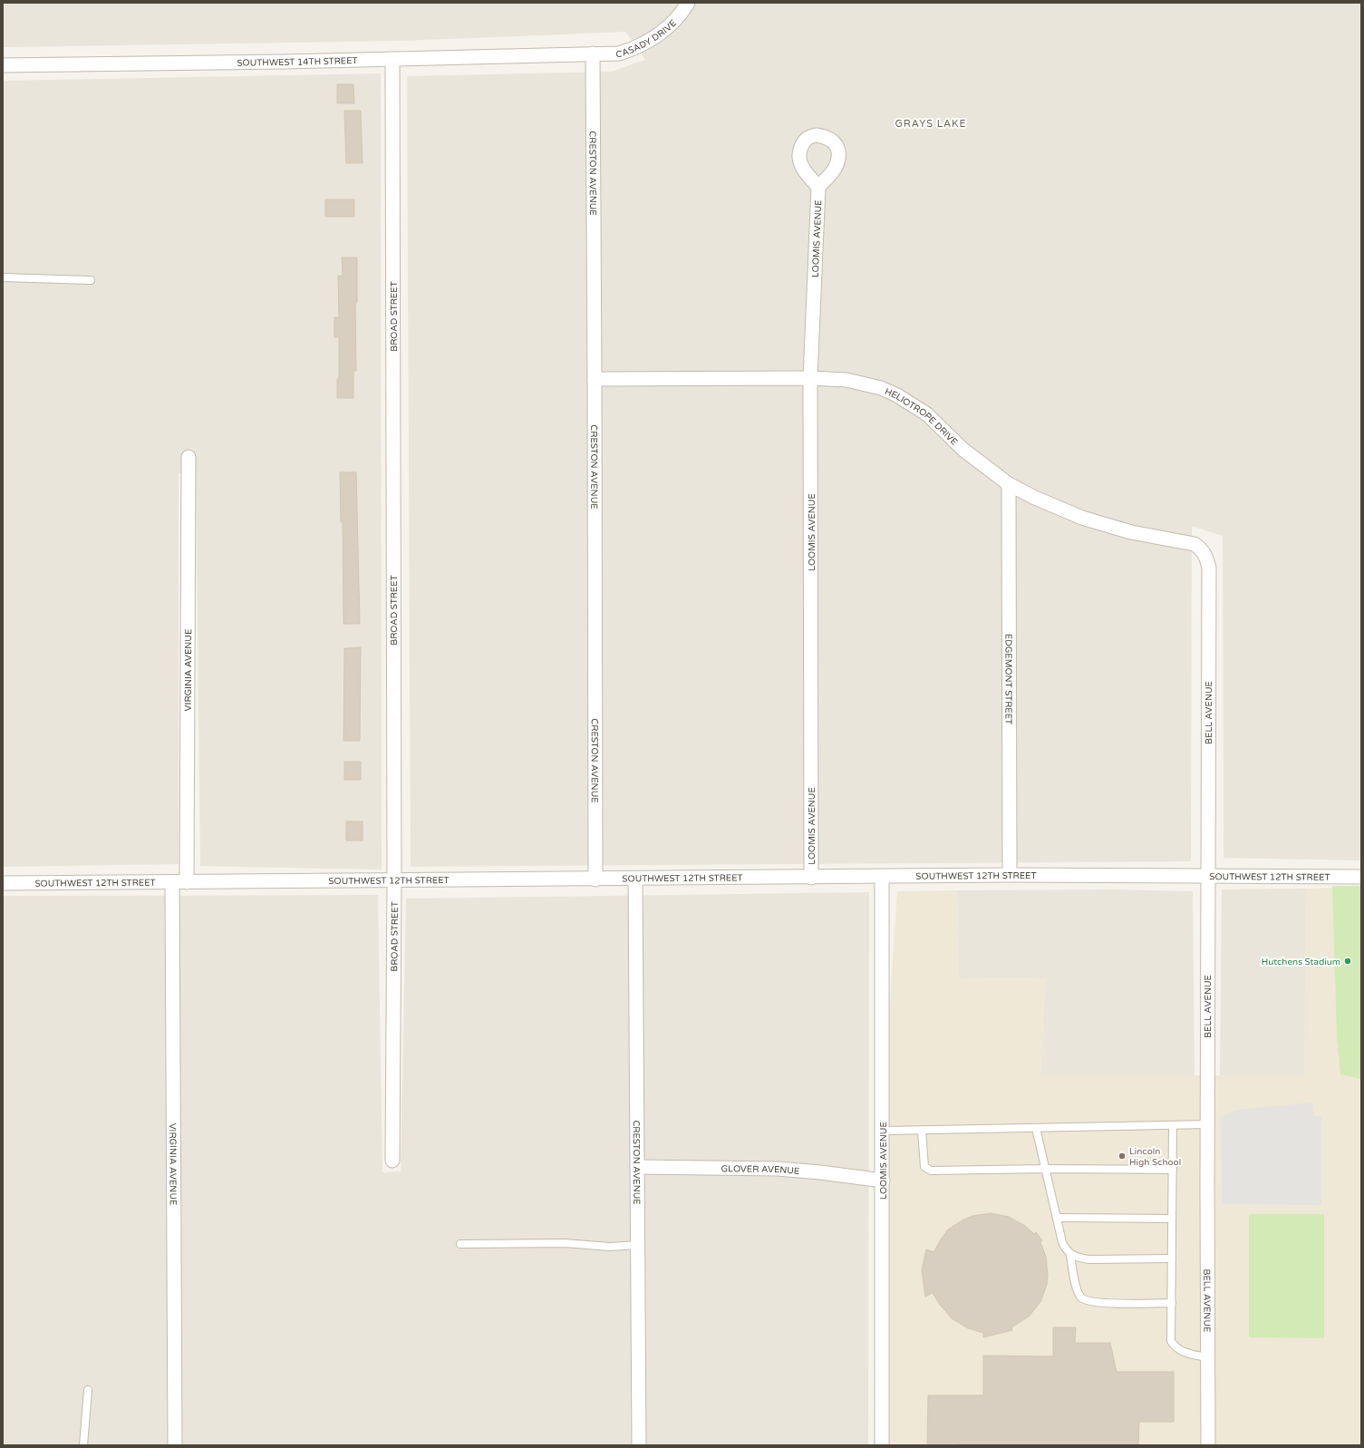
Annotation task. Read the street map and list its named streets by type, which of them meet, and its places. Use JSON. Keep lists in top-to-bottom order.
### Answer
{
  "streets": {
    "street": [
      "CASADY DRIVE",
      "SOUTHWEST 14TH STREET",
      "CRESTON AVENUE",
      "LOOMIS AVENUE",
      "BROAD STREET",
      "HELIOTROPE DRIVE",
      "VIRGINIA AVENUE",
      "EDGEMONT STREET",
      "BELL AVENUE",
      "SOUTHWEST 12TH STREET",
      "GLOVER AVENUE"
    ]
  },
  "crossings": [
    ["CASADY DRIVE", "SOUTHWEST 14TH STREET"],
    ["CASADY DRIVE", "CRESTON AVENUE"],
    ["SOUTHWEST 14TH STREET", "CRESTON AVENUE"],
    ["SOUTHWEST 14TH STREET", "BROAD STREET"],
    ["CRESTON AVENUE", "HELIOTROPE DRIVE"],
    ["CRESTON AVENUE", "SOUTHWEST 12TH STREET"],
    ["CRESTON AVENUE", "GLOVER AVENUE"],
    ["LOOMIS AVENUE", "HELIOTROPE DRIVE"],
    ["LOOMIS AVENUE", "SOUTHWEST 12TH STREET"],
    ["LOOMIS AVENUE", "GLOVER AVENUE"],
    ["BROAD STREET", "SOUTHWEST 12TH STREET"],
    ["HELIOTROPE DRIVE", "EDGEMONT STREET"],
    ["HELIOTROPE DRIVE", "BELL AVENUE"],
    ["VIRGINIA AVENUE", "SOUTHWEST 12TH STREET"],
    ["EDGEMONT STREET", "SOUTHWEST 12TH STREET"],
    ["BELL AVENUE", "SOUTHWEST 12TH STREET"]
  ],
  "districts": ["GRAYS LAKE"],
  "places": ["Hutchens Stadium", "Lincoln High School"]
}
